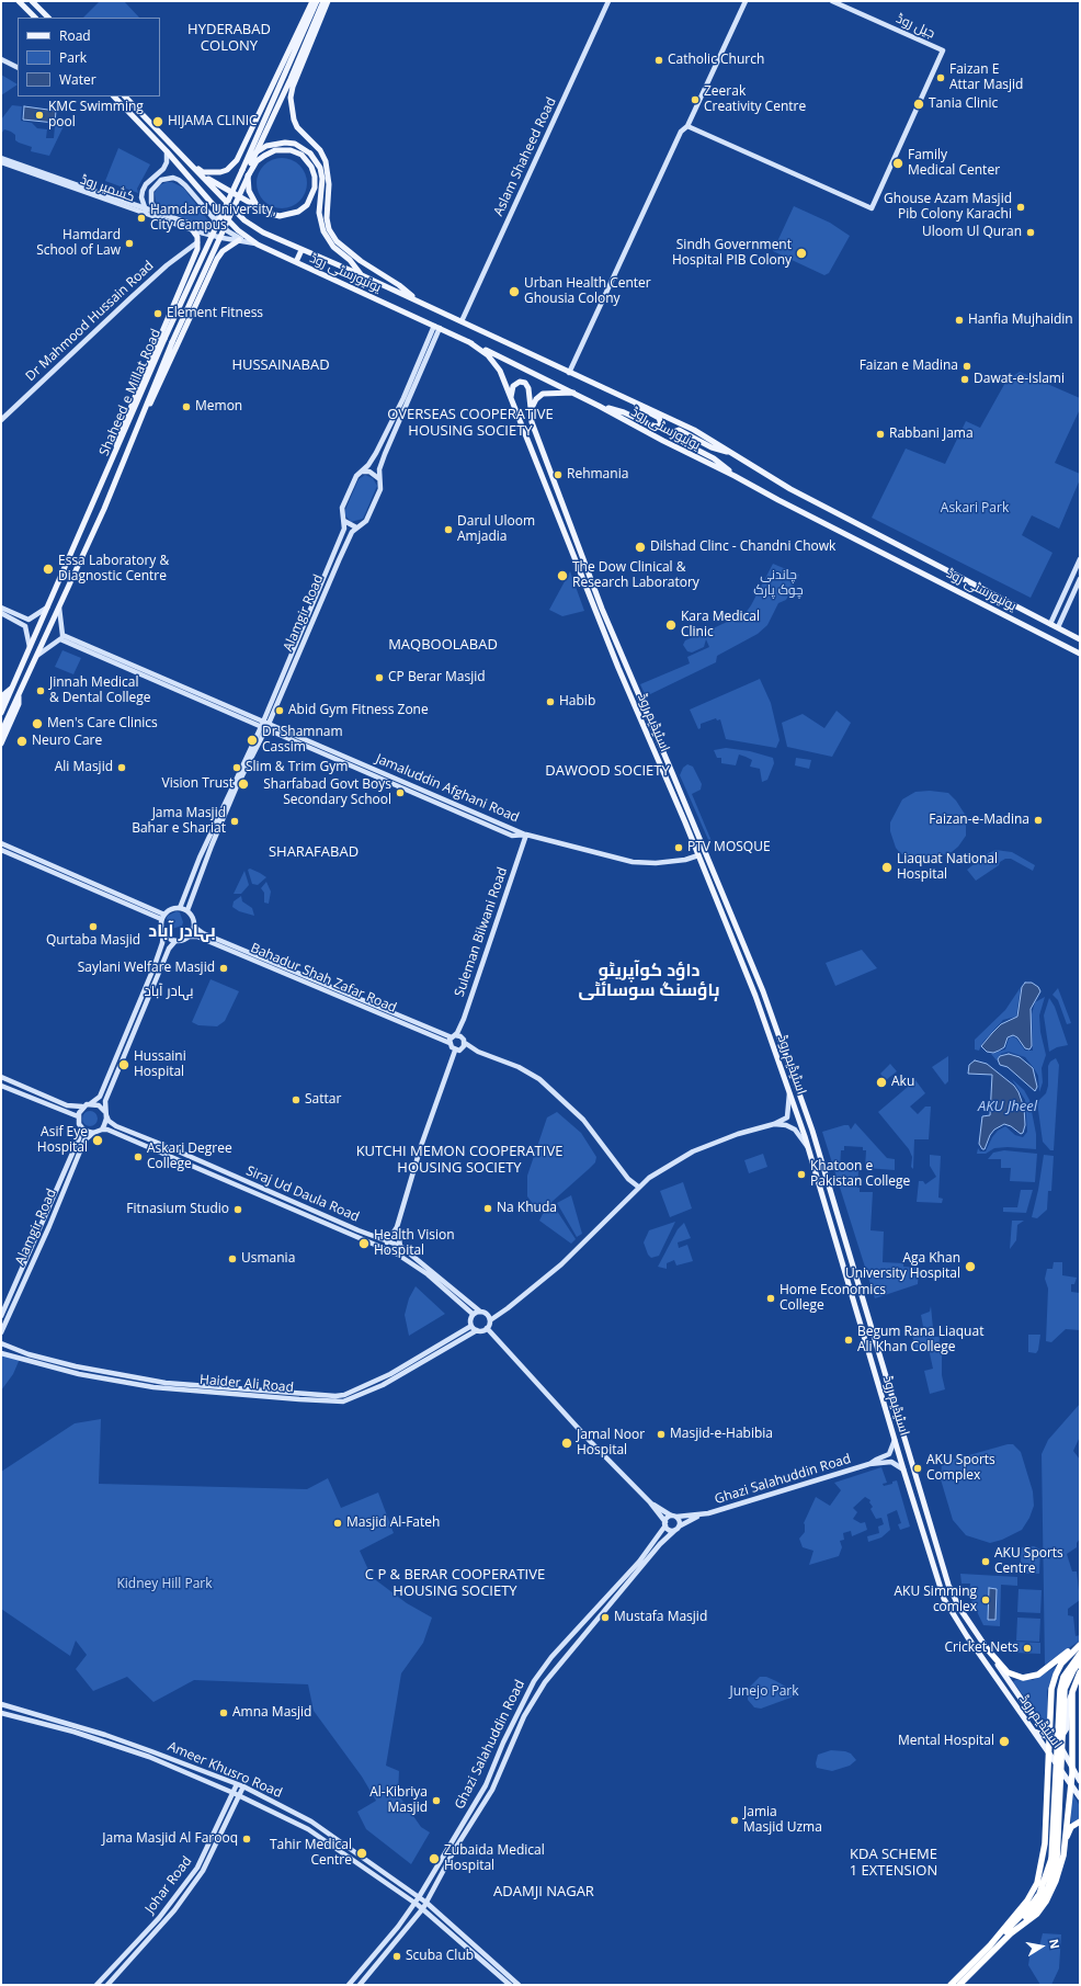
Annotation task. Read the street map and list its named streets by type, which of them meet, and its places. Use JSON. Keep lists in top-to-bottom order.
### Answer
{
  "streets": {
    "main road": [
      "جیل روڈ",
      "Aslam Shaheed Road",
      "کشمیر روڈ",
      "یونیورسٹی روڈ",
      "Dr Mahmood Hussain Road",
      "Shaheed e Millat Road",
      "Alamgir Road",
      "اسٹیڈیم روڈ",
      "Jamaluddin Afghani Road",
      "Suleman Bilwani Road",
      "Bahadur Shah Zafar Road",
      "Siraj Ud Daula Road",
      "Haider Ali Road",
      "Ghazi Salahuddin Road",
      "Ameer Khusro Road",
      "Johar Road"
    ]
  },
  "crossings": [
    ["Aslam Shaheed Road", "یونیورسٹی روڈ"],
    ["کشمیر روڈ", "یونیورسٹی روڈ"],
    ["کشمیر روڈ", "Shaheed e Millat Road"],
    ["یونیورسٹی روڈ", "Shaheed e Millat Road"],
    ["یونیورسٹی روڈ", "Alamgir Road"],
    ["یونیورسٹی روڈ", "اسٹیڈیم روڈ"],
    ["Alamgir Road", "Jamaluddin Afghani Road"],
    ["Alamgir Road", "Bahadur Shah Zafar Road"],
    ["Alamgir Road", "Siraj Ud Daula Road"],
    ["اسٹیڈیم روڈ", "Ghazi Salahuddin Road"],
    ["Jamaluddin Afghani Road", "Suleman Bilwani Road"],
    ["Suleman Bilwani Road", "Bahadur Shah Zafar Road"],
    ["Siraj Ud Daula Road", "Haider Ali Road"],
    ["Ghazi Salahuddin Road", "Ameer Khusro Road"],
    ["Ameer Khusro Road", "Johar Road"]
  ],
  "districts": [
    "HYDERABAD COLONY",
    "HUSSAINABAD",
    "OVERSEAS COOPERATIVE HOUSING SOCIETY",
    "MAQBOOLABAD",
    "DAWOOD SOCIETY",
    "SHARAFABAD",
    "بہادر آباد",
    "داؤد کوآپریٹو ہاؤسنگ سوسائٹی",
    "بہادر آباد",
    "KUTCHI MEMON COOPERATIVE HOUSING SOCIETY",
    "C P & BERAR COOPERATIVE HOUSING SOCIETY",
    "KDA SCHEME 1 EXTENSION",
    "ADAMJI NAGAR"
  ],
  "water": ["AKU Jheel"],
  "parks": [
    "Askari Park",
    "چاندنی چوک پارک",
    "Kidney Hill Park",
    "Junejo Park"
  ],
  "places": [
    "Catholic Church",
    "Faizan E Attar Masjid",
    "Zeerak Creativity Centre",
    "Tania Clinic",
    "KMC Swimming pool",
    "HIJAMA CLINIC",
    "Family Medical Center",
    "Ghouse Azam Masjid Pib Colony Karachi",
    "Hamdard University, City Campus",
    "Uloom Ul Quran",
    "Hamdard School of Law",
    "Sindh Government Hospital PIB Colony",
    "Urban Health Center Ghousia Colony",
    "Element Fitness",
    "Hanfia Mujhaidin",
    "Faizan e Madina",
    "Dawat-e-Islami",
    "Memon",
    "Rabbani Jama",
    "Rehmania",
    "Darul Uloom Amjadia",
    "Dilshad Clinc - Chandni Chowk",
    "Essa Laboratory & Diagnostic Centre",
    "The Dow Clinical & Research Laboratory",
    "Kara Medical Clinic",
    "CP Berar Masjid",
    "Jinnah Medical & Dental College",
    "Habib",
    "Abid Gym Fitness Zone",
    "Men's Care Clinics",
    "Dr Shamnam Cassim",
    "Neuro Care",
    "Ali Masjid",
    "Slim & Trim Gym",
    "Vision Trust",
    "Sharfabad Govt Boys Secondary School",
    "Faizan-e-Madina",
    "Jama Masjid Bahar e Shariat",
    "PTV MOSQUE",
    "Liaquat National Hospital",
    "Qurtaba Masjid",
    "Saylani Welfare Masjid",
    "Hussaini Hospital",
    "Aku",
    "Sattar",
    "Asif Eye Hospital",
    "Askari Degree College",
    "Khatoon e Pakistan College",
    "Na Khuda",
    "Fitnasium Studio",
    "Health Vision Hospital",
    "Usmania",
    "Aga Khan University Hospital",
    "Home Economics College",
    "Begum Rana Liaquat Ali Khan College",
    "Masjid-e-Habibia",
    "Jamal Noor Hospital",
    "AKU Sports Complex",
    "Masjid Al-Fateh",
    "AKU Sports Centre",
    "AKU Simming comlex",
    "Mustafa Masjid",
    "Cricket Nets",
    "Amna Masjid",
    "Mental Hospital",
    "Al-Kibriya Masjid",
    "Jamia Masjid Uzma",
    "Jama Masjid Al Farooq",
    "Tahir Medical Centre",
    "Zubaida Medical Hospital",
    "Scuba Club"
  ],
  "legend": ["Road", "Park", "Water"],
  "north": "right"
}
